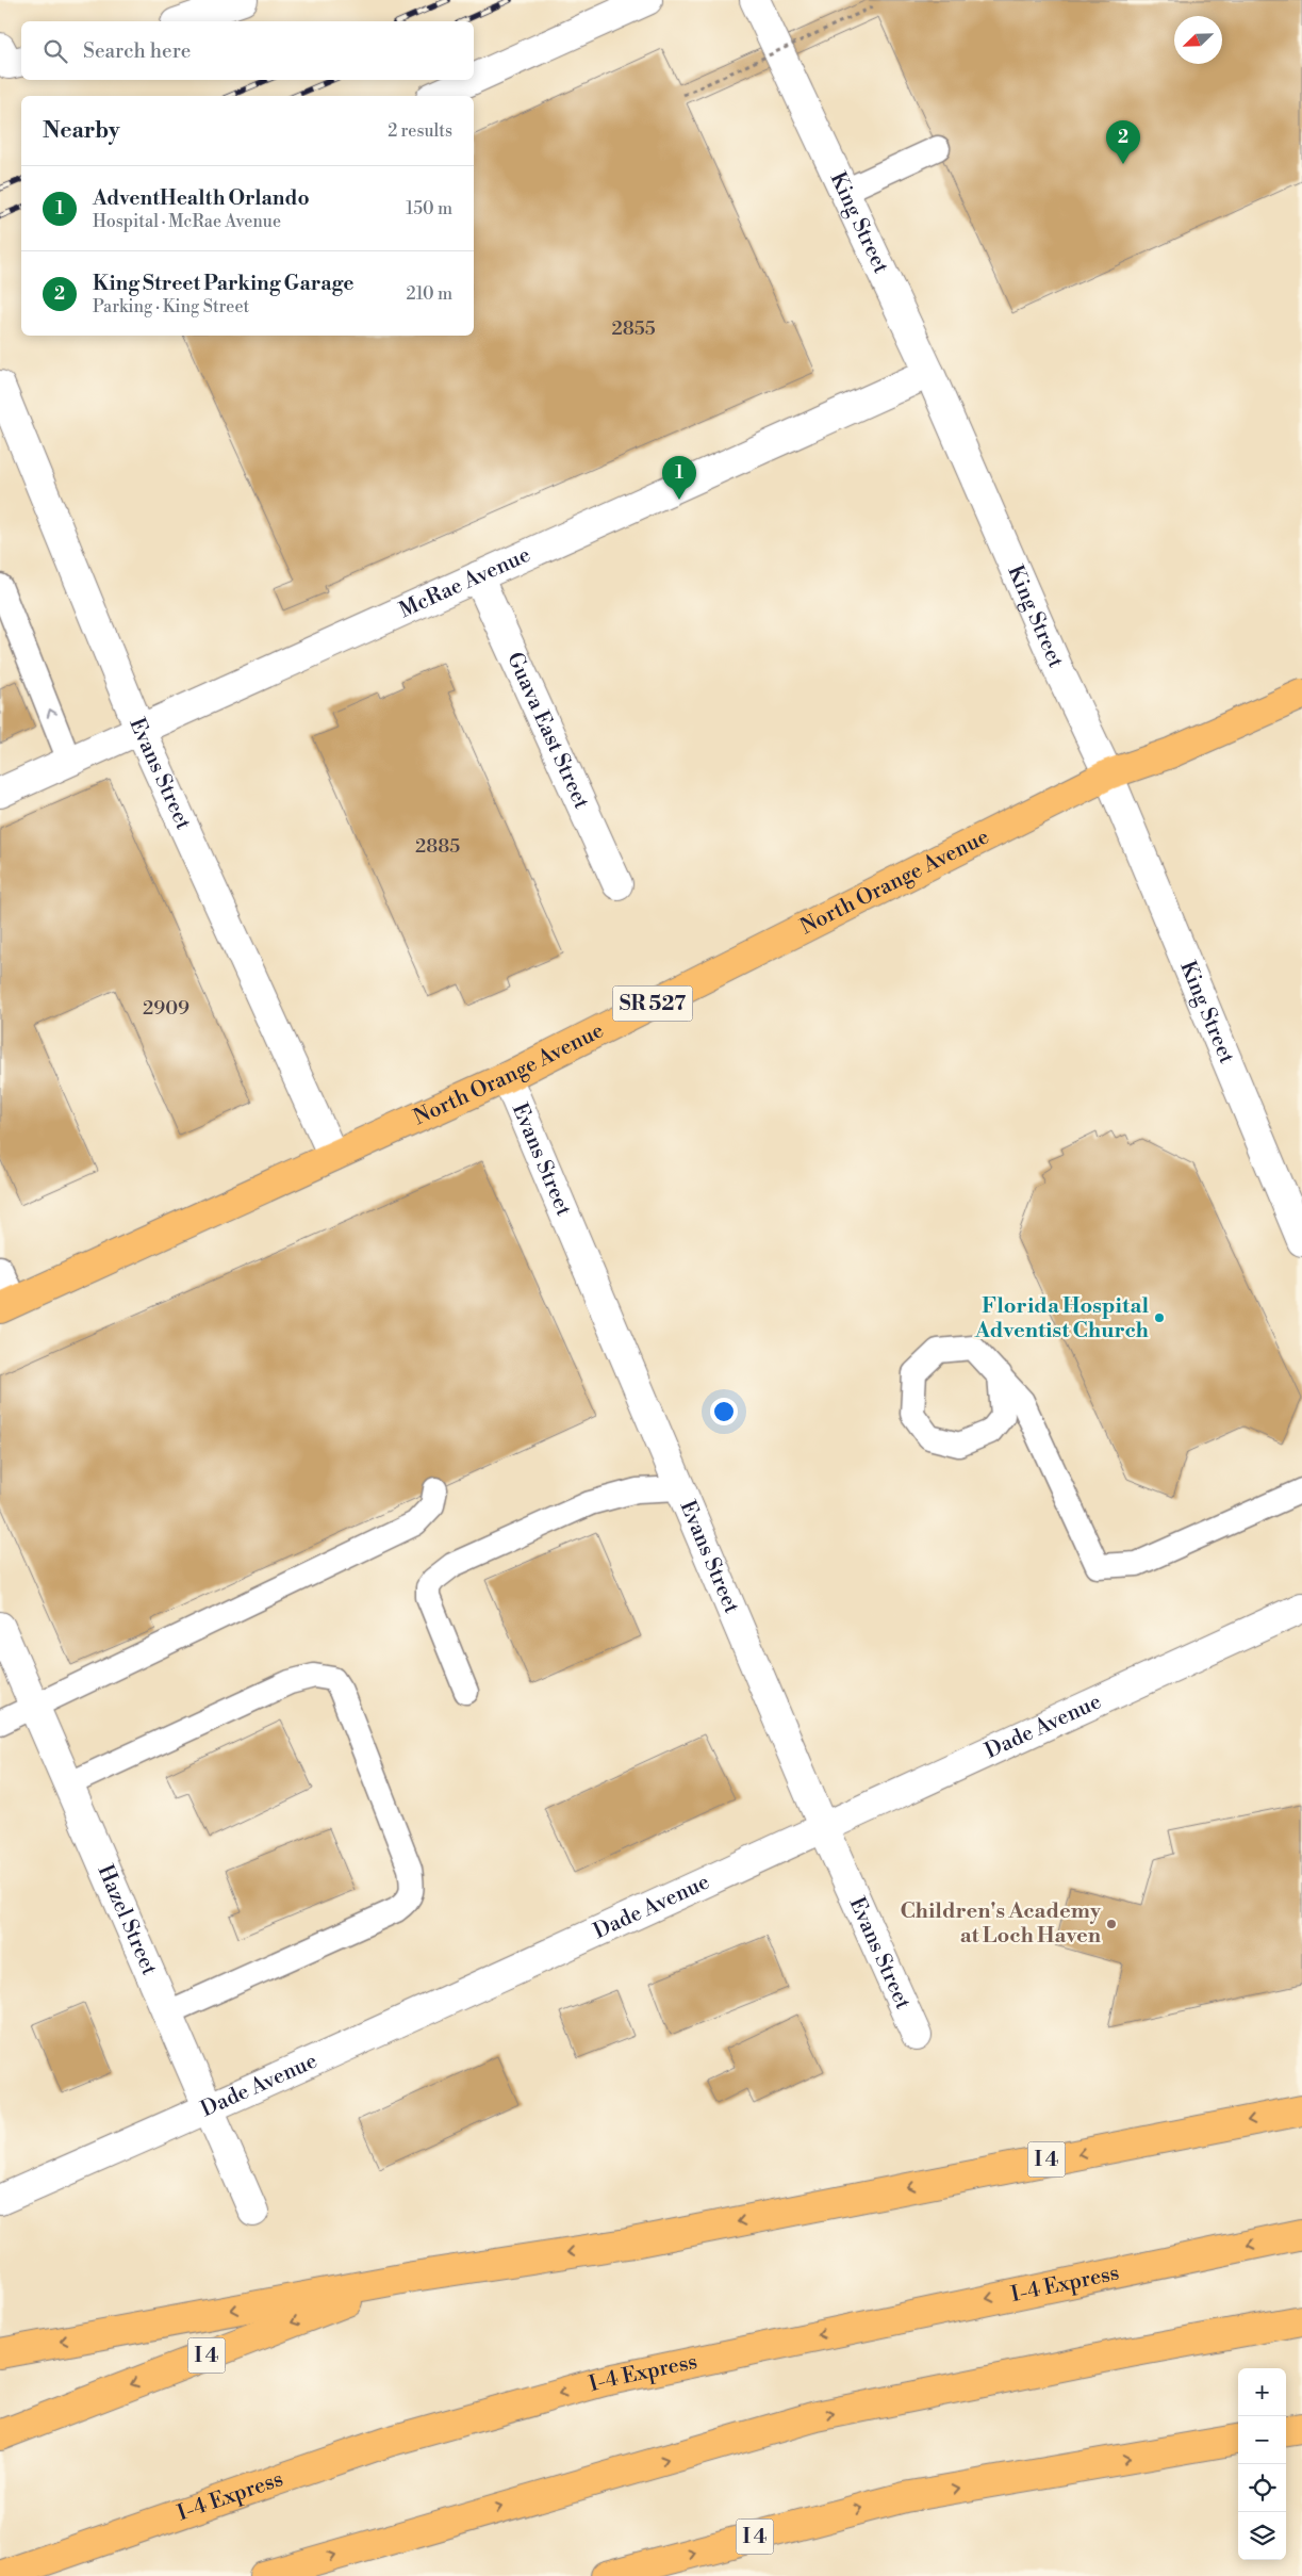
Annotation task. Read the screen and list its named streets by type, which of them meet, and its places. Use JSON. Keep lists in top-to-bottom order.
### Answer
{
  "streets": {
    "main road": [
      "North Orange Avenue",
      "SR 527",
      "I 4",
      "I-4 Express"
    ],
    "street": [
      "King Street",
      "McRae Avenue",
      "Guava East Street",
      "Evans Street",
      "Dade Avenue",
      "Hazel Street"
    ]
  },
  "crossings": [
    ["King Street", "McRae Avenue"],
    ["King Street", "North Orange Avenue"],
    ["McRae Avenue", "Guava East Street"],
    ["McRae Avenue", "Evans Street"],
    ["Evans Street", "North Orange Avenue"],
    ["Evans Street", "Dade Avenue"],
    ["Dade Avenue", "Hazel Street"]
  ],
  "places": ["Florida Hospital Adventist Church", "Children's Academy at Loch Haven"],
  "house_numbers": ["2855", "2885", "2909"],
  "north": "bottom left",
  "page": {
    "search": "Search here",
    "heading": ["Nearby", "2 results"],
    "pins": ["2", "1"],
    "list": [
      {
        "mark": "1",
        "name": "AdventHealth Orlando",
        "note": "Hospital · McRae Avenue",
        "value": "150 m"
      },
      {
        "mark": "2",
        "name": "King Street Parking Garage",
        "note": "Parking · King Street",
        "value": "210 m"
      }
    ],
    "map_buttons": ["+", "−"]
  }
}
